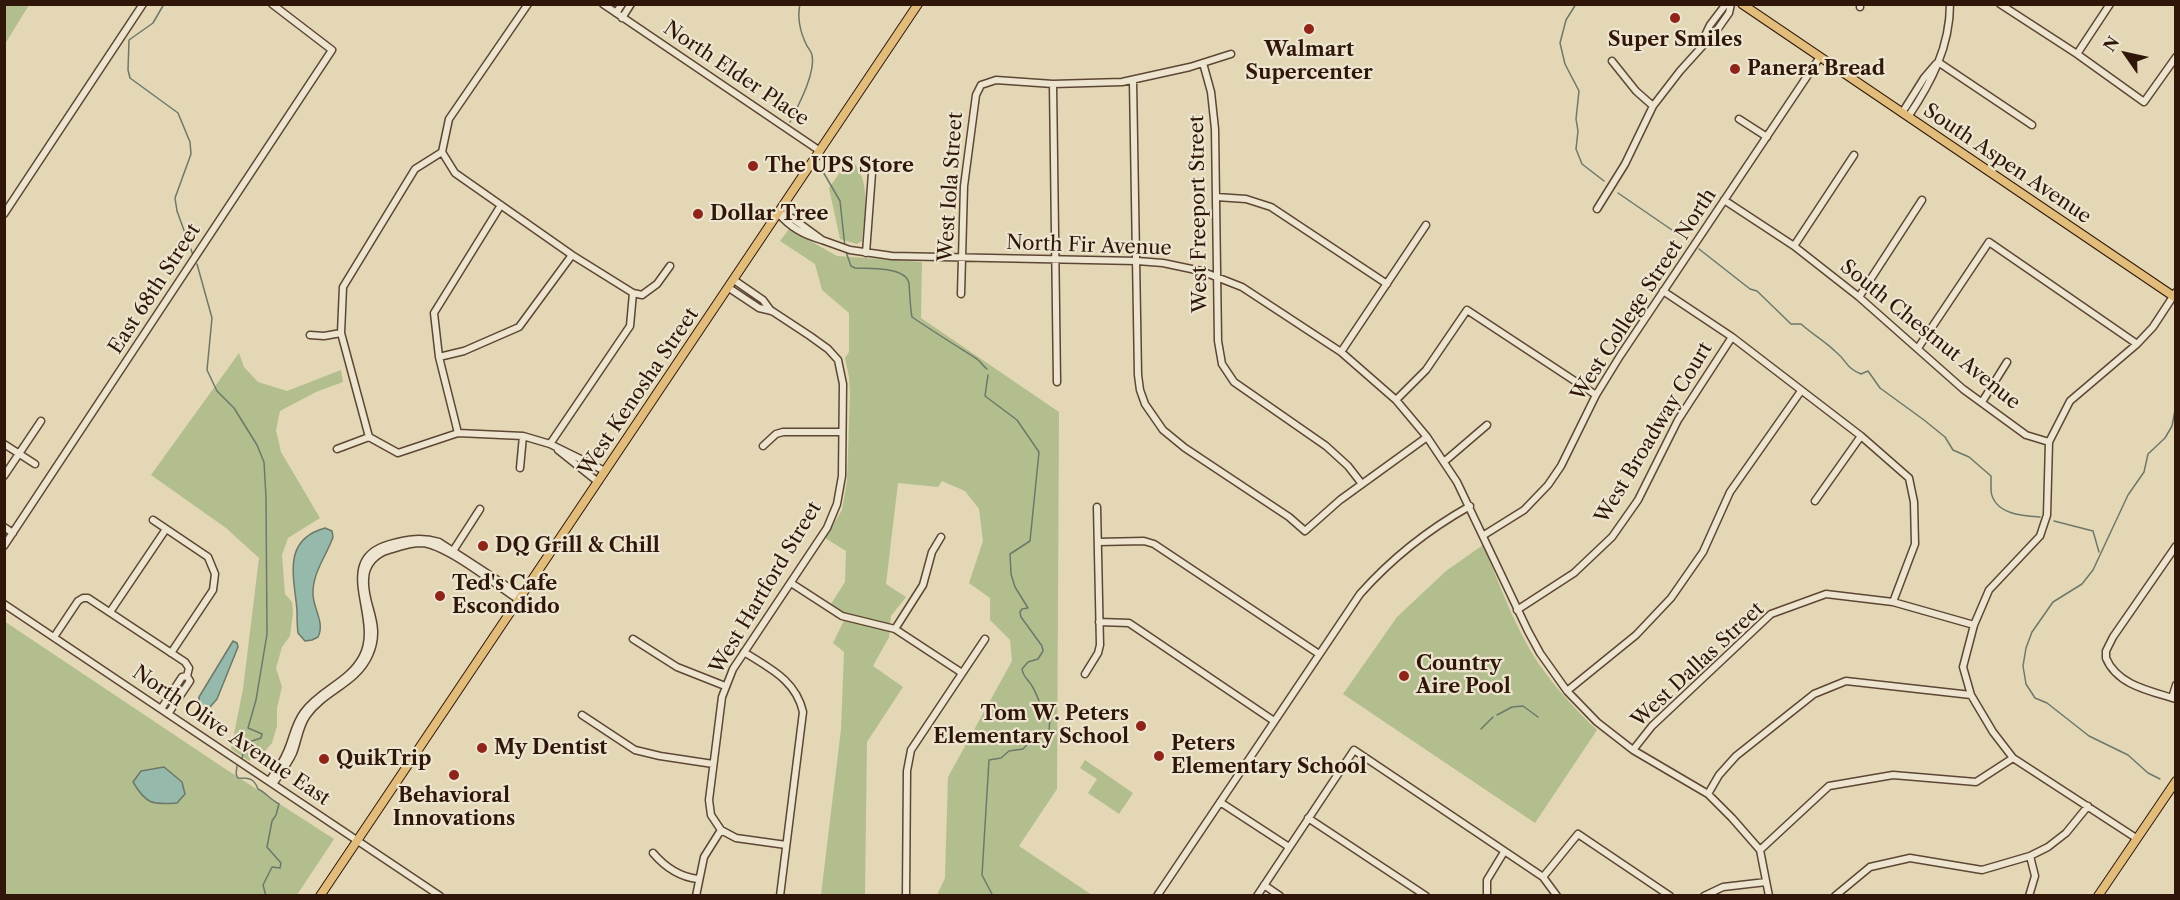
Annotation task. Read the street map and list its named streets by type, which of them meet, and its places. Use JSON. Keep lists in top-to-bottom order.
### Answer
{
  "streets": {
    "main road": ["South Aspen Avenue", "West Kenosha Street"],
    "street": [
      "North Elder Place",
      "West Iola Street",
      "West Freeport Street",
      "North Fir Avenue",
      "East 68th Street",
      "West College Street North",
      "South Chestnut Avenue",
      "West Broadway Court",
      "West Hartford Street",
      "West Dallas Street",
      "North Olive Avenue East"
    ]
  },
  "crossings": [
    ["North Elder Place", "West Kenosha Street"],
    ["South Aspen Avenue", "West College Street North"],
    ["West Iola Street", "North Fir Avenue"],
    ["West Freeport Street", "North Fir Avenue"],
    ["North Fir Avenue", "West College Street North"],
    ["North Fir Avenue", "West Kenosha Street"],
    ["North Fir Avenue", "West Broadway Court"],
    ["North Fir Avenue", "West Dallas Street"],
    ["West College Street North", "South Chestnut Avenue"],
    ["West Kenosha Street", "North Olive Avenue East"]
  ],
  "places": [
    "Super Smiles",
    "Walmart Supercenter",
    "Panera Bread",
    "The UPS Store",
    "Dollar Tree",
    "DQ Grill & Chill",
    "Ted's Cafe Escondido",
    "Country Aire Pool",
    "Tom W. Peters Elementary School",
    "My Dentist",
    "Peters Elementary School",
    "QuikTrip",
    "Behavioral Innovations"
  ],
  "north": "top left"
}
